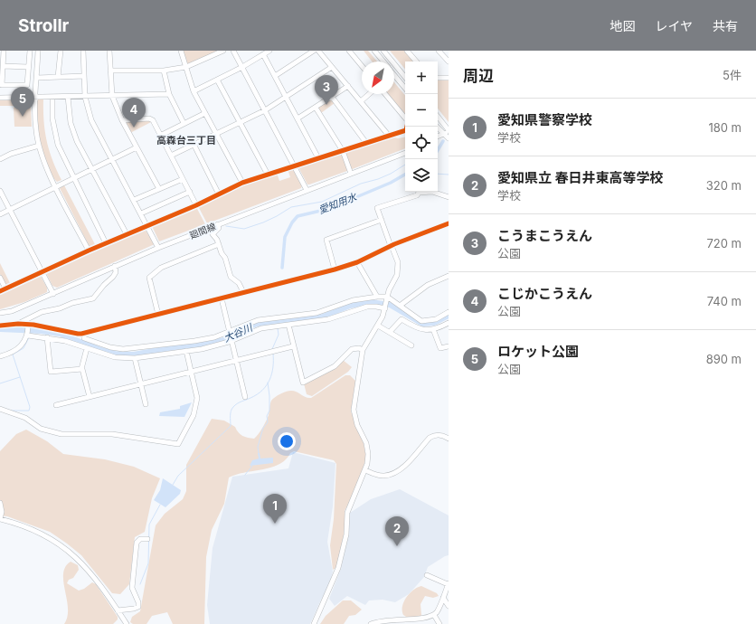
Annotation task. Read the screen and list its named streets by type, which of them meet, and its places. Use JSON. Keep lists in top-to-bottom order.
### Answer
{
  "streets": {
    "street": ["廻間線"]
  },
  "districts": ["高森台三丁目"],
  "water": ["愛知用水", "大谷川"],
  "north": "bottom left",
  "page": {
    "header": "Strollr",
    "nav": ["地図", "レイヤ", "共有"],
    "heading": ["周辺", "5件"],
    "map_buttons": ["+", "−"],
    "pins": [
      "3",
      "5",
      "4",
      "1",
      "2"
    ],
    "list": [
      {
        "mark": "1",
        "name": "愛知県警察学校",
        "note": "学校",
        "value": "180 m"
      },
      {
        "mark": "2",
        "name": "愛知県立 春日井東高等学校",
        "note": "学校",
        "value": "320 m"
      },
      {
        "mark": "3",
        "name": "こうまこうえん",
        "note": "公園",
        "value": "720 m"
      },
      {
        "mark": "4",
        "name": "こじかこうえん",
        "note": "公園",
        "value": "740 m"
      },
      {
        "mark": "5",
        "name": "ロケット公園",
        "note": "公園",
        "value": "890 m"
      }
    ]
  }
}
